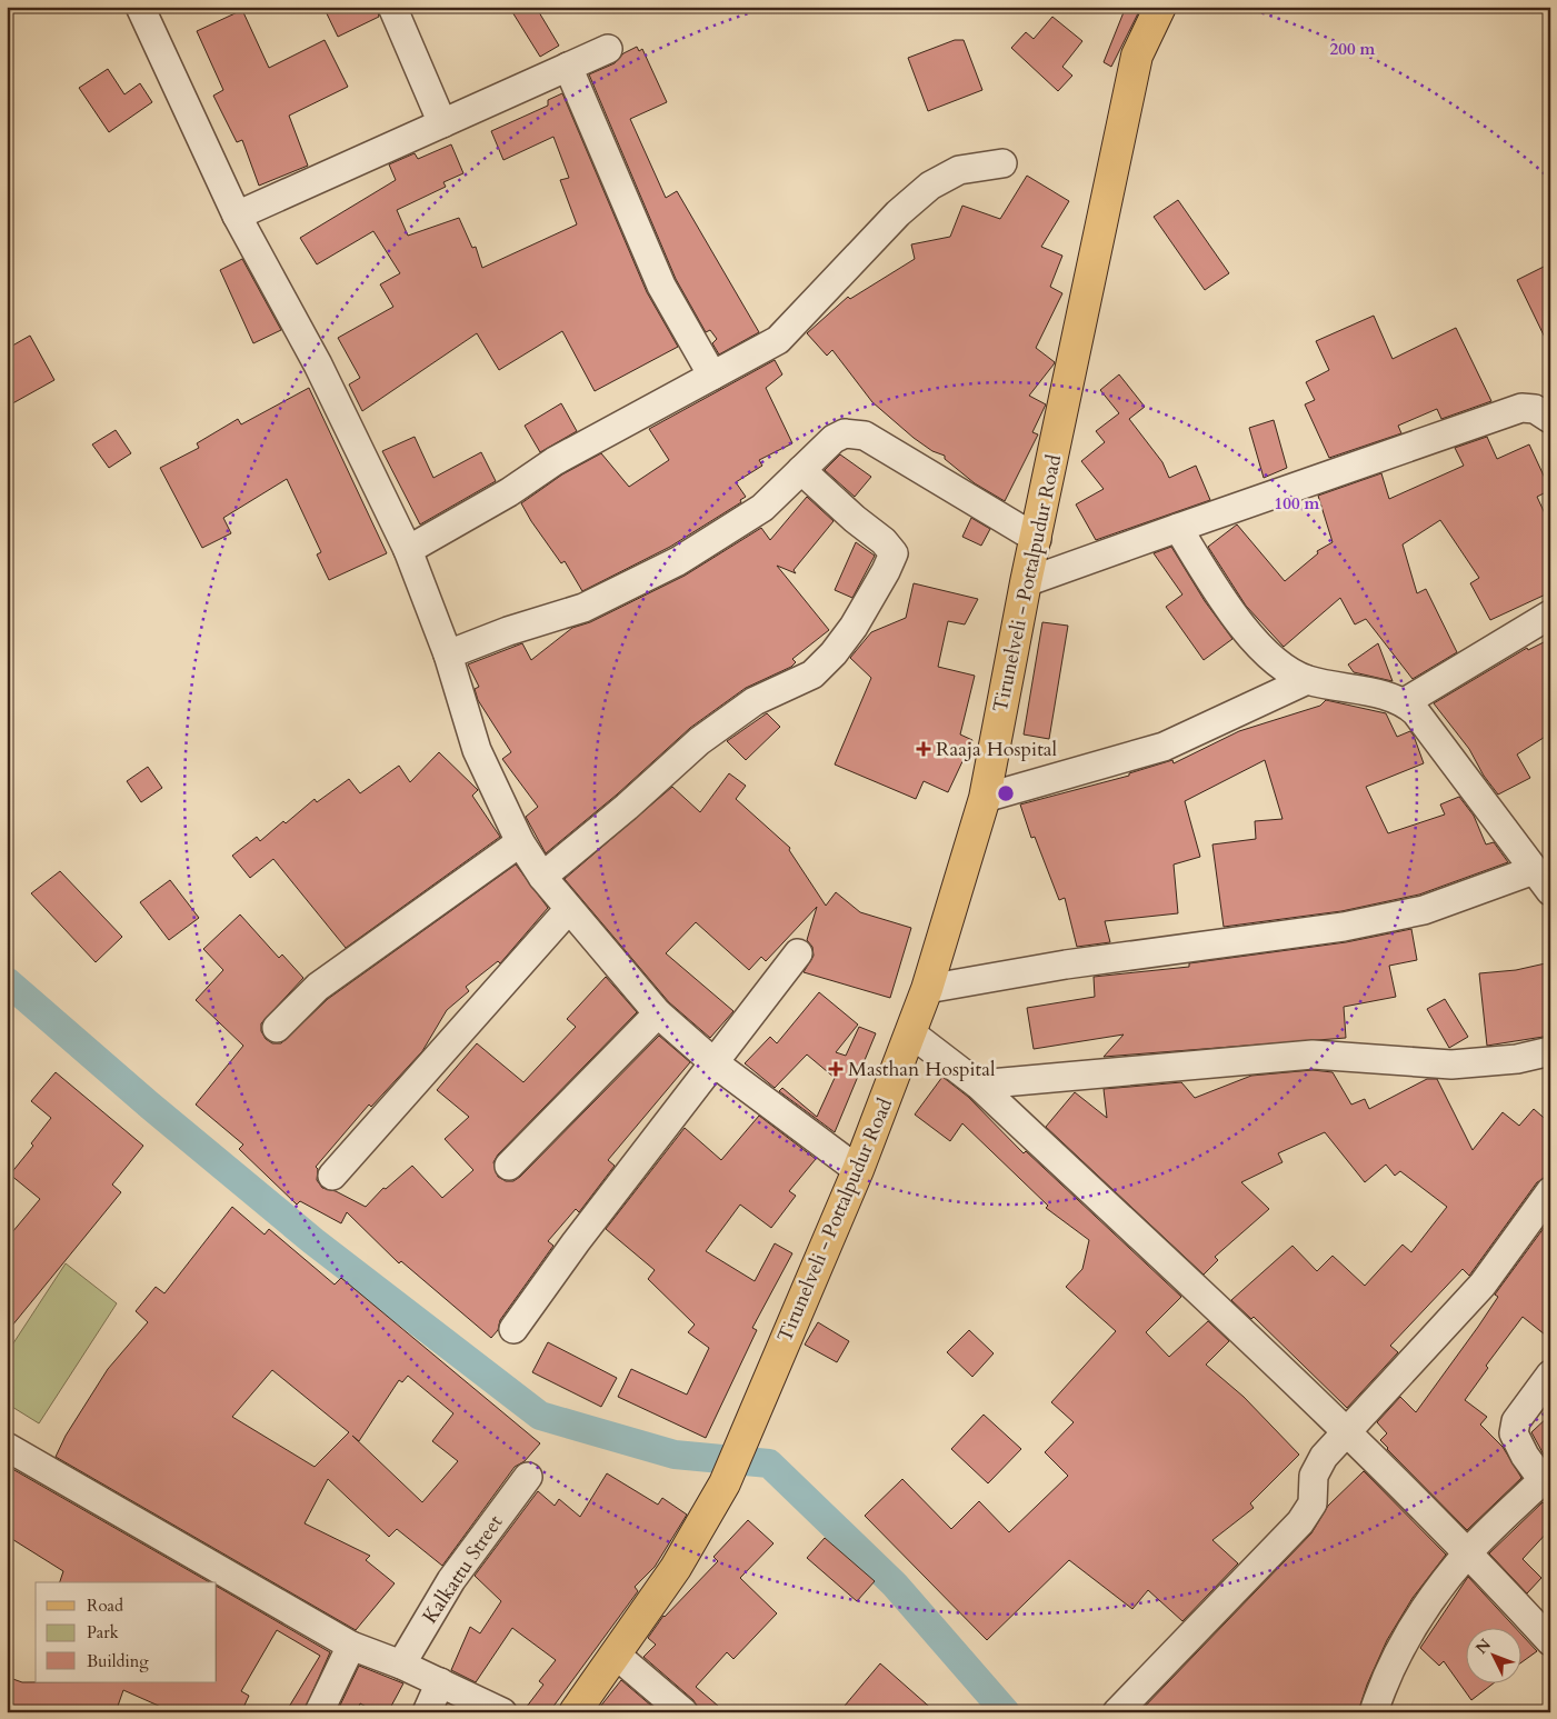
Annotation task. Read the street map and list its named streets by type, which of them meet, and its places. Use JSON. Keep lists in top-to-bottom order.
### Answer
{
  "streets": {
    "main road": ["Tirunelveli - Pottalpudur Road"],
    "street": ["Kalkattu Street"]
  },
  "places": {
    "health": ["Raaja Hospital", "Masthan Hospital"]
  },
  "legend": ["Road", "Park", "Building"],
  "north": "top left",
  "rings": ["200 m", "100 m"]
}
